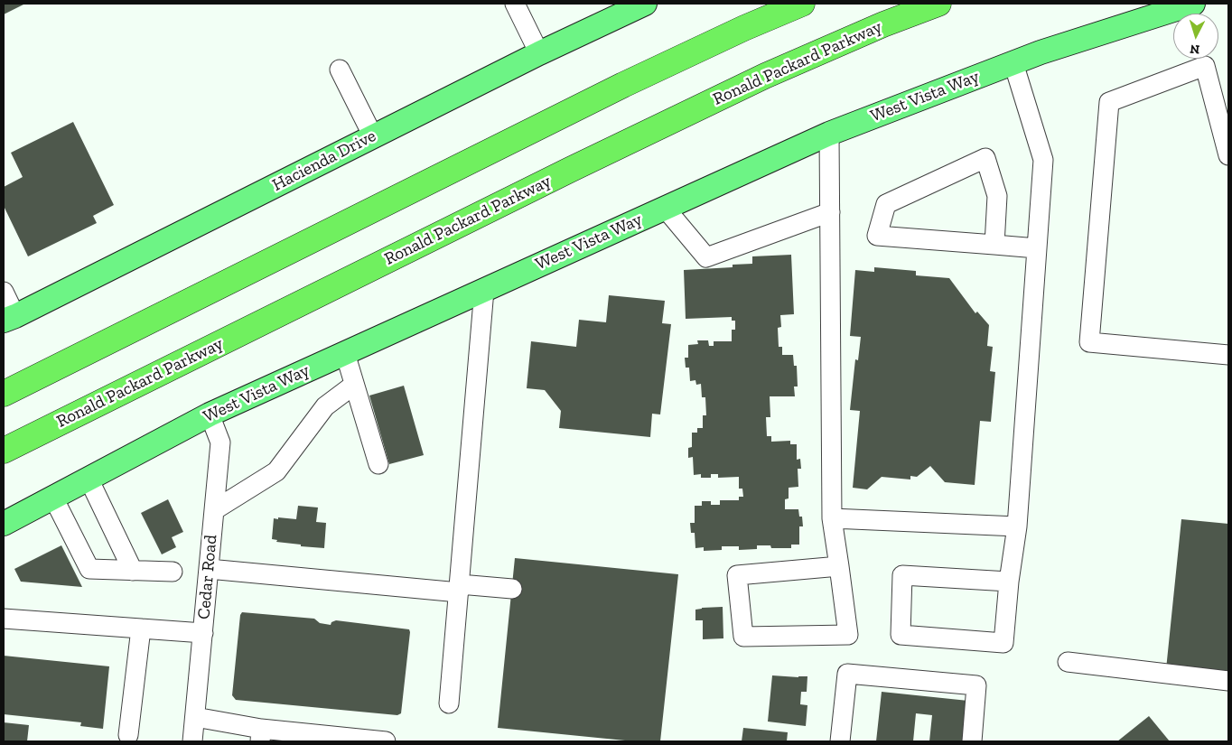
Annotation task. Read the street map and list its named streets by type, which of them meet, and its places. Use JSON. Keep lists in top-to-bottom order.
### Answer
{
  "streets": {
    "highway": ["Ronald Packard Parkway"],
    "main road": ["West Vista Way", "Hacienda Drive"],
    "street": ["Cedar Road"]
  },
  "crossings": [
    ["West Vista Way", "Cedar Road"]
  ],
  "north": "bottom"
}
